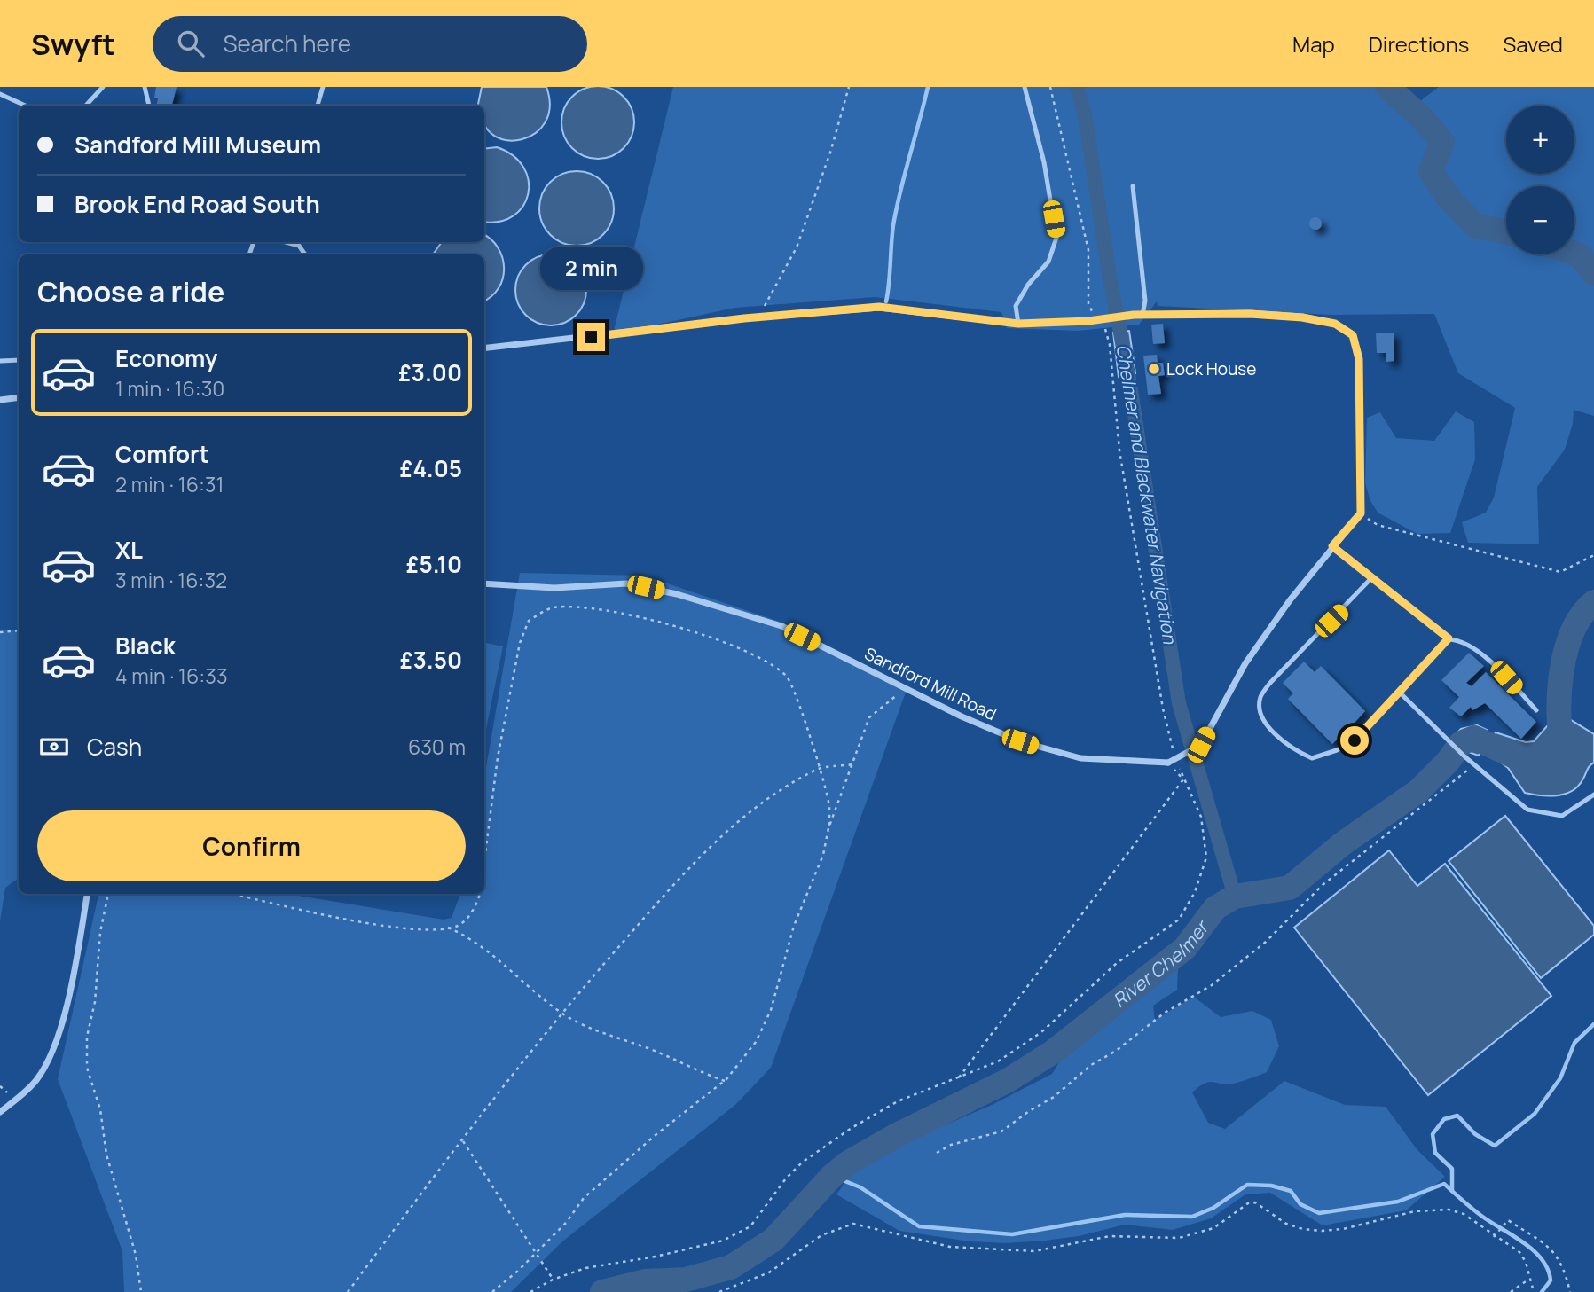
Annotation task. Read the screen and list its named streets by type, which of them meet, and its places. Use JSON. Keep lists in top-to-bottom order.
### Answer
{
  "streets": {
    "street": ["Sandford Mill Road"]
  },
  "water": ["Chelmer and Blackwater Navigation", "River Chelmer"],
  "places": ["Lock House"],
  "page": {
    "header": "Swyft",
    "search": "Search here",
    "nav": ["Map", "Directions", "Saved"],
    "map_buttons": ["+", "−"],
    "banner": ["Sandford Mill Museum", "Brook End Road South"],
    "bubble": "2 min",
    "heading": "Choose a ride",
    "list": [
      {
        "name": "Economy",
        "note": "1 min · 16:30",
        "value": "£3.00"
      },
      {
        "name": "Comfort",
        "note": "2 min · 16:31",
        "value": "£4.05"
      },
      {
        "name": "XL",
        "note": "3 min · 16:32",
        "value": "£5.10"
      },
      {
        "name": "Black",
        "note": "4 min · 16:33",
        "value": "£3.50"
      }
    ],
    "pay": ["Cash", "630 m"],
    "buttons": "Confirm"
  }
}
